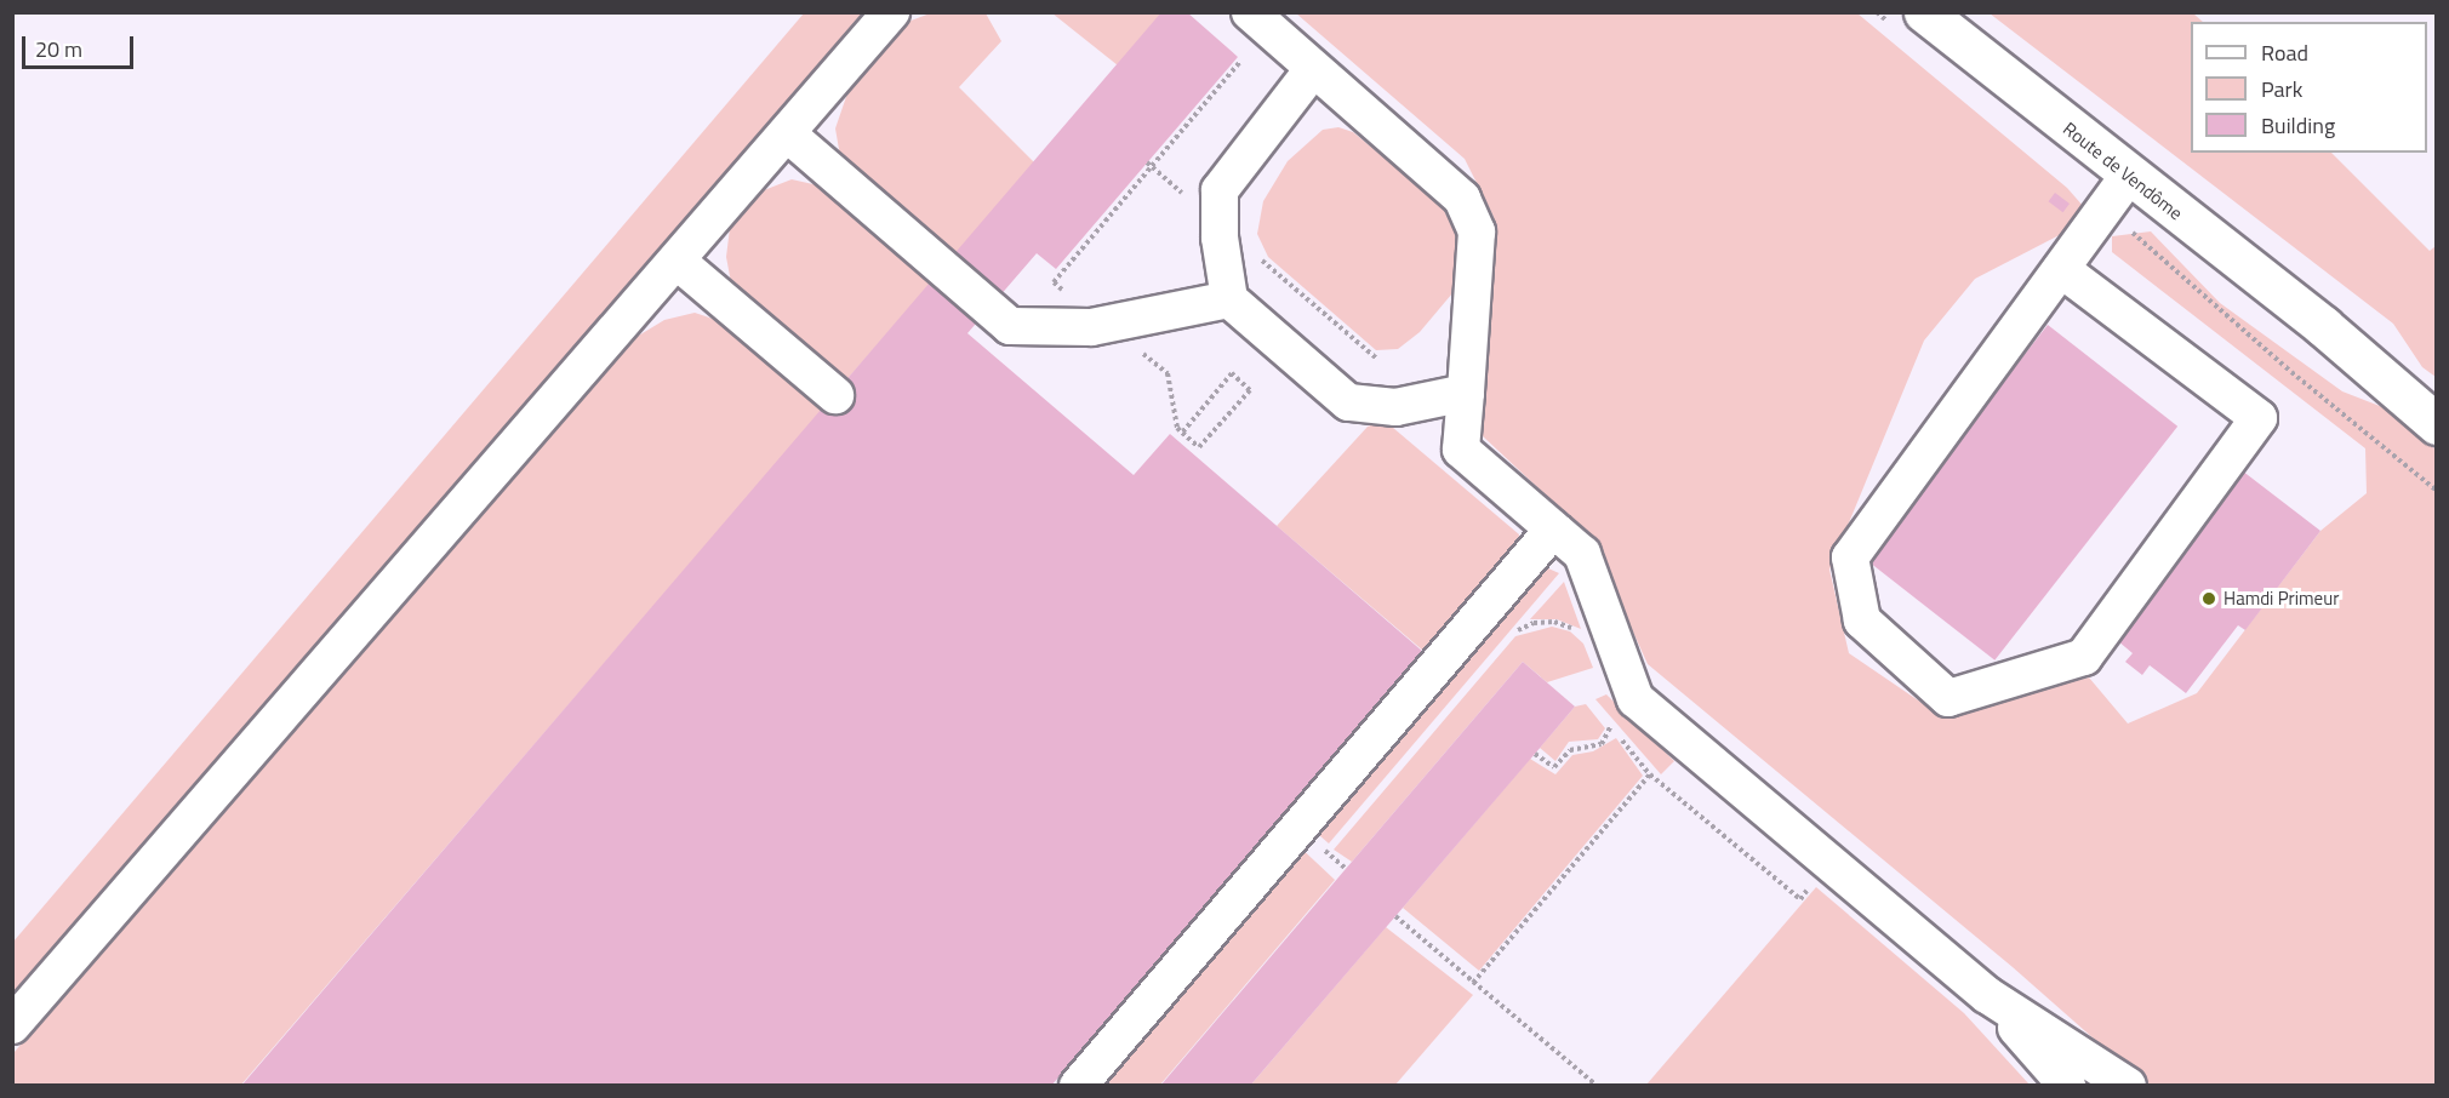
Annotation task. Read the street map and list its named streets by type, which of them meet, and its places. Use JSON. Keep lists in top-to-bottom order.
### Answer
{
  "streets": {
    "main road": ["Route de Vendôme"]
  },
  "places": ["Hamdi Primeur"],
  "legend": ["Road", "Park", "Building"],
  "scale_bar": "20 m"
}
